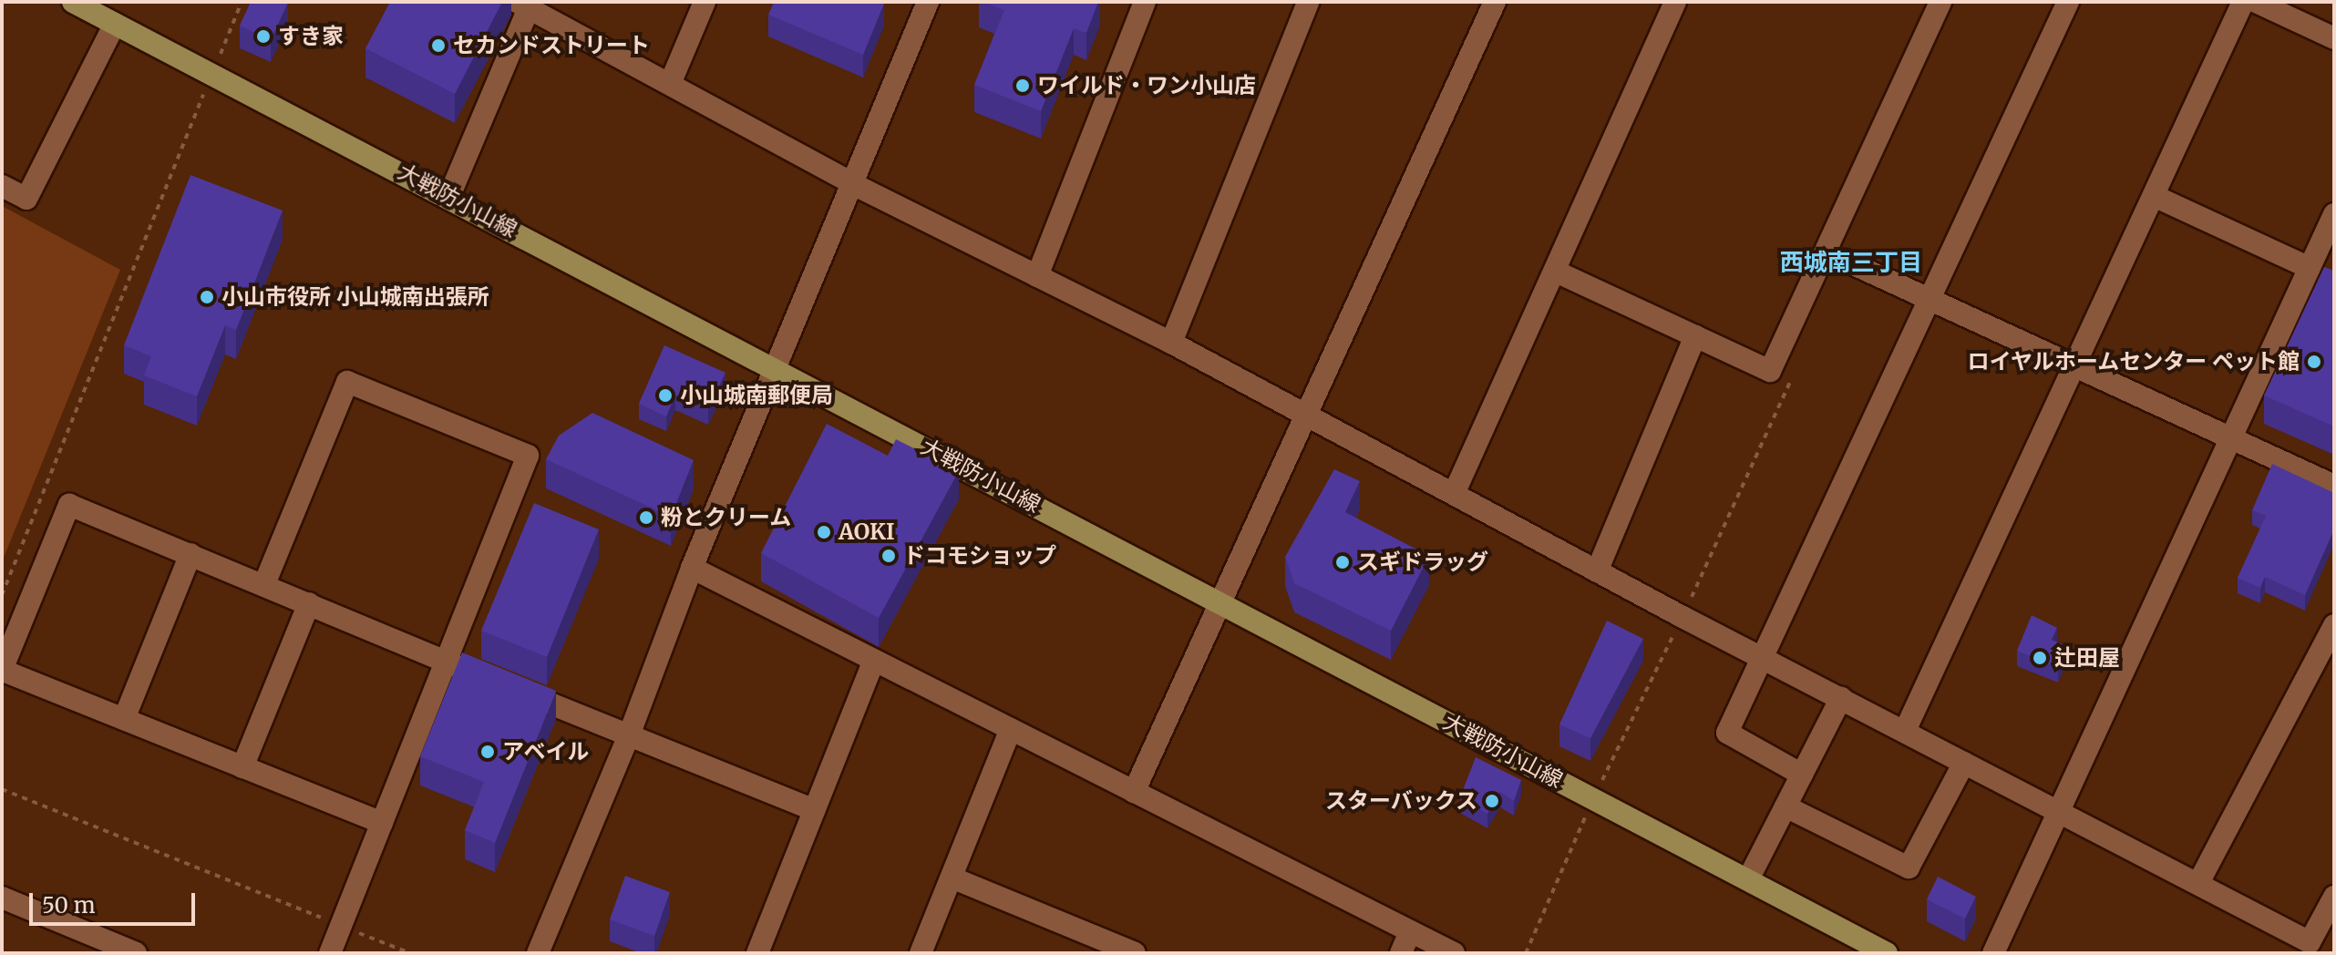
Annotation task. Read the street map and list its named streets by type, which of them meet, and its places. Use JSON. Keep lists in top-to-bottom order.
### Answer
{
  "streets": {
    "main road": ["大戦防小山線"]
  },
  "districts": ["西城南三丁目"],
  "places": [
    "すき家",
    "セカンドストリート",
    "ワイルド・ワン小山店",
    "小山市役所 小山城南出張所",
    "ロイヤルホームセンター ペット館",
    "小山城南郵便局",
    "粉とクリーム",
    "AOKI",
    "ドコモショップ",
    "スギドラッグ",
    "辻田屋",
    "アベイル",
    "スターバックス"
  ],
  "scale_bar": "50 m"
}
